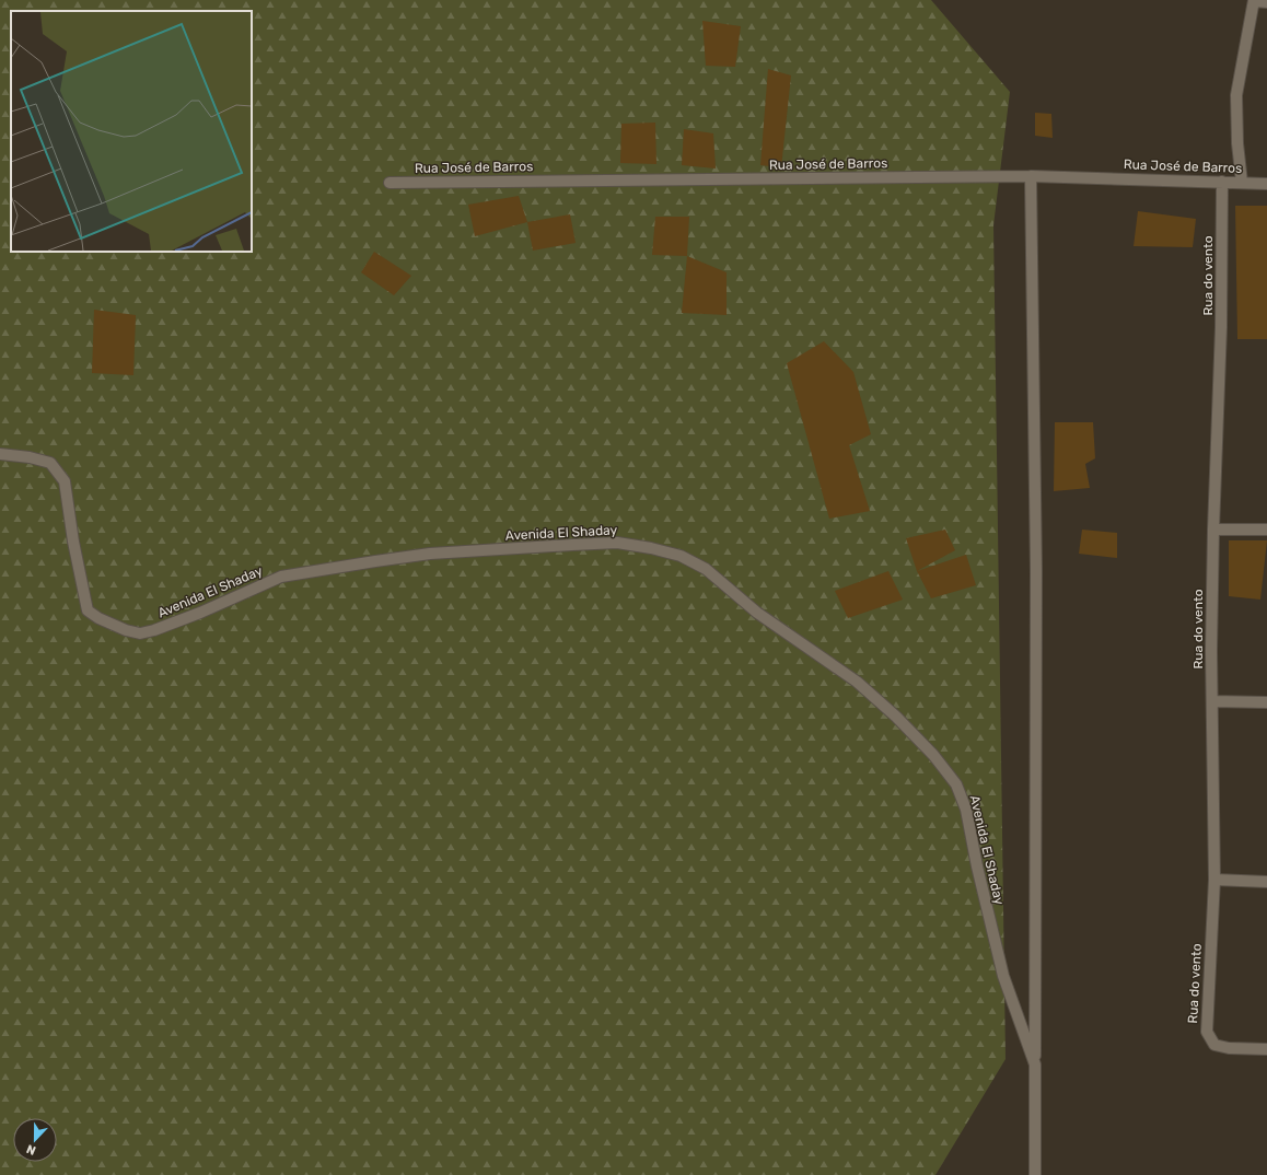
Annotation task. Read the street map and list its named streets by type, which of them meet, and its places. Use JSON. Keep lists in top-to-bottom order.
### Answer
{
  "streets": {
    "street": ["Rua José de Barros", "Rua do vento", "Avenida El Shaday"]
  },
  "crossings": [
    ["Rua José de Barros", "Rua do vento"]
  ],
  "north": "bottom"
}
